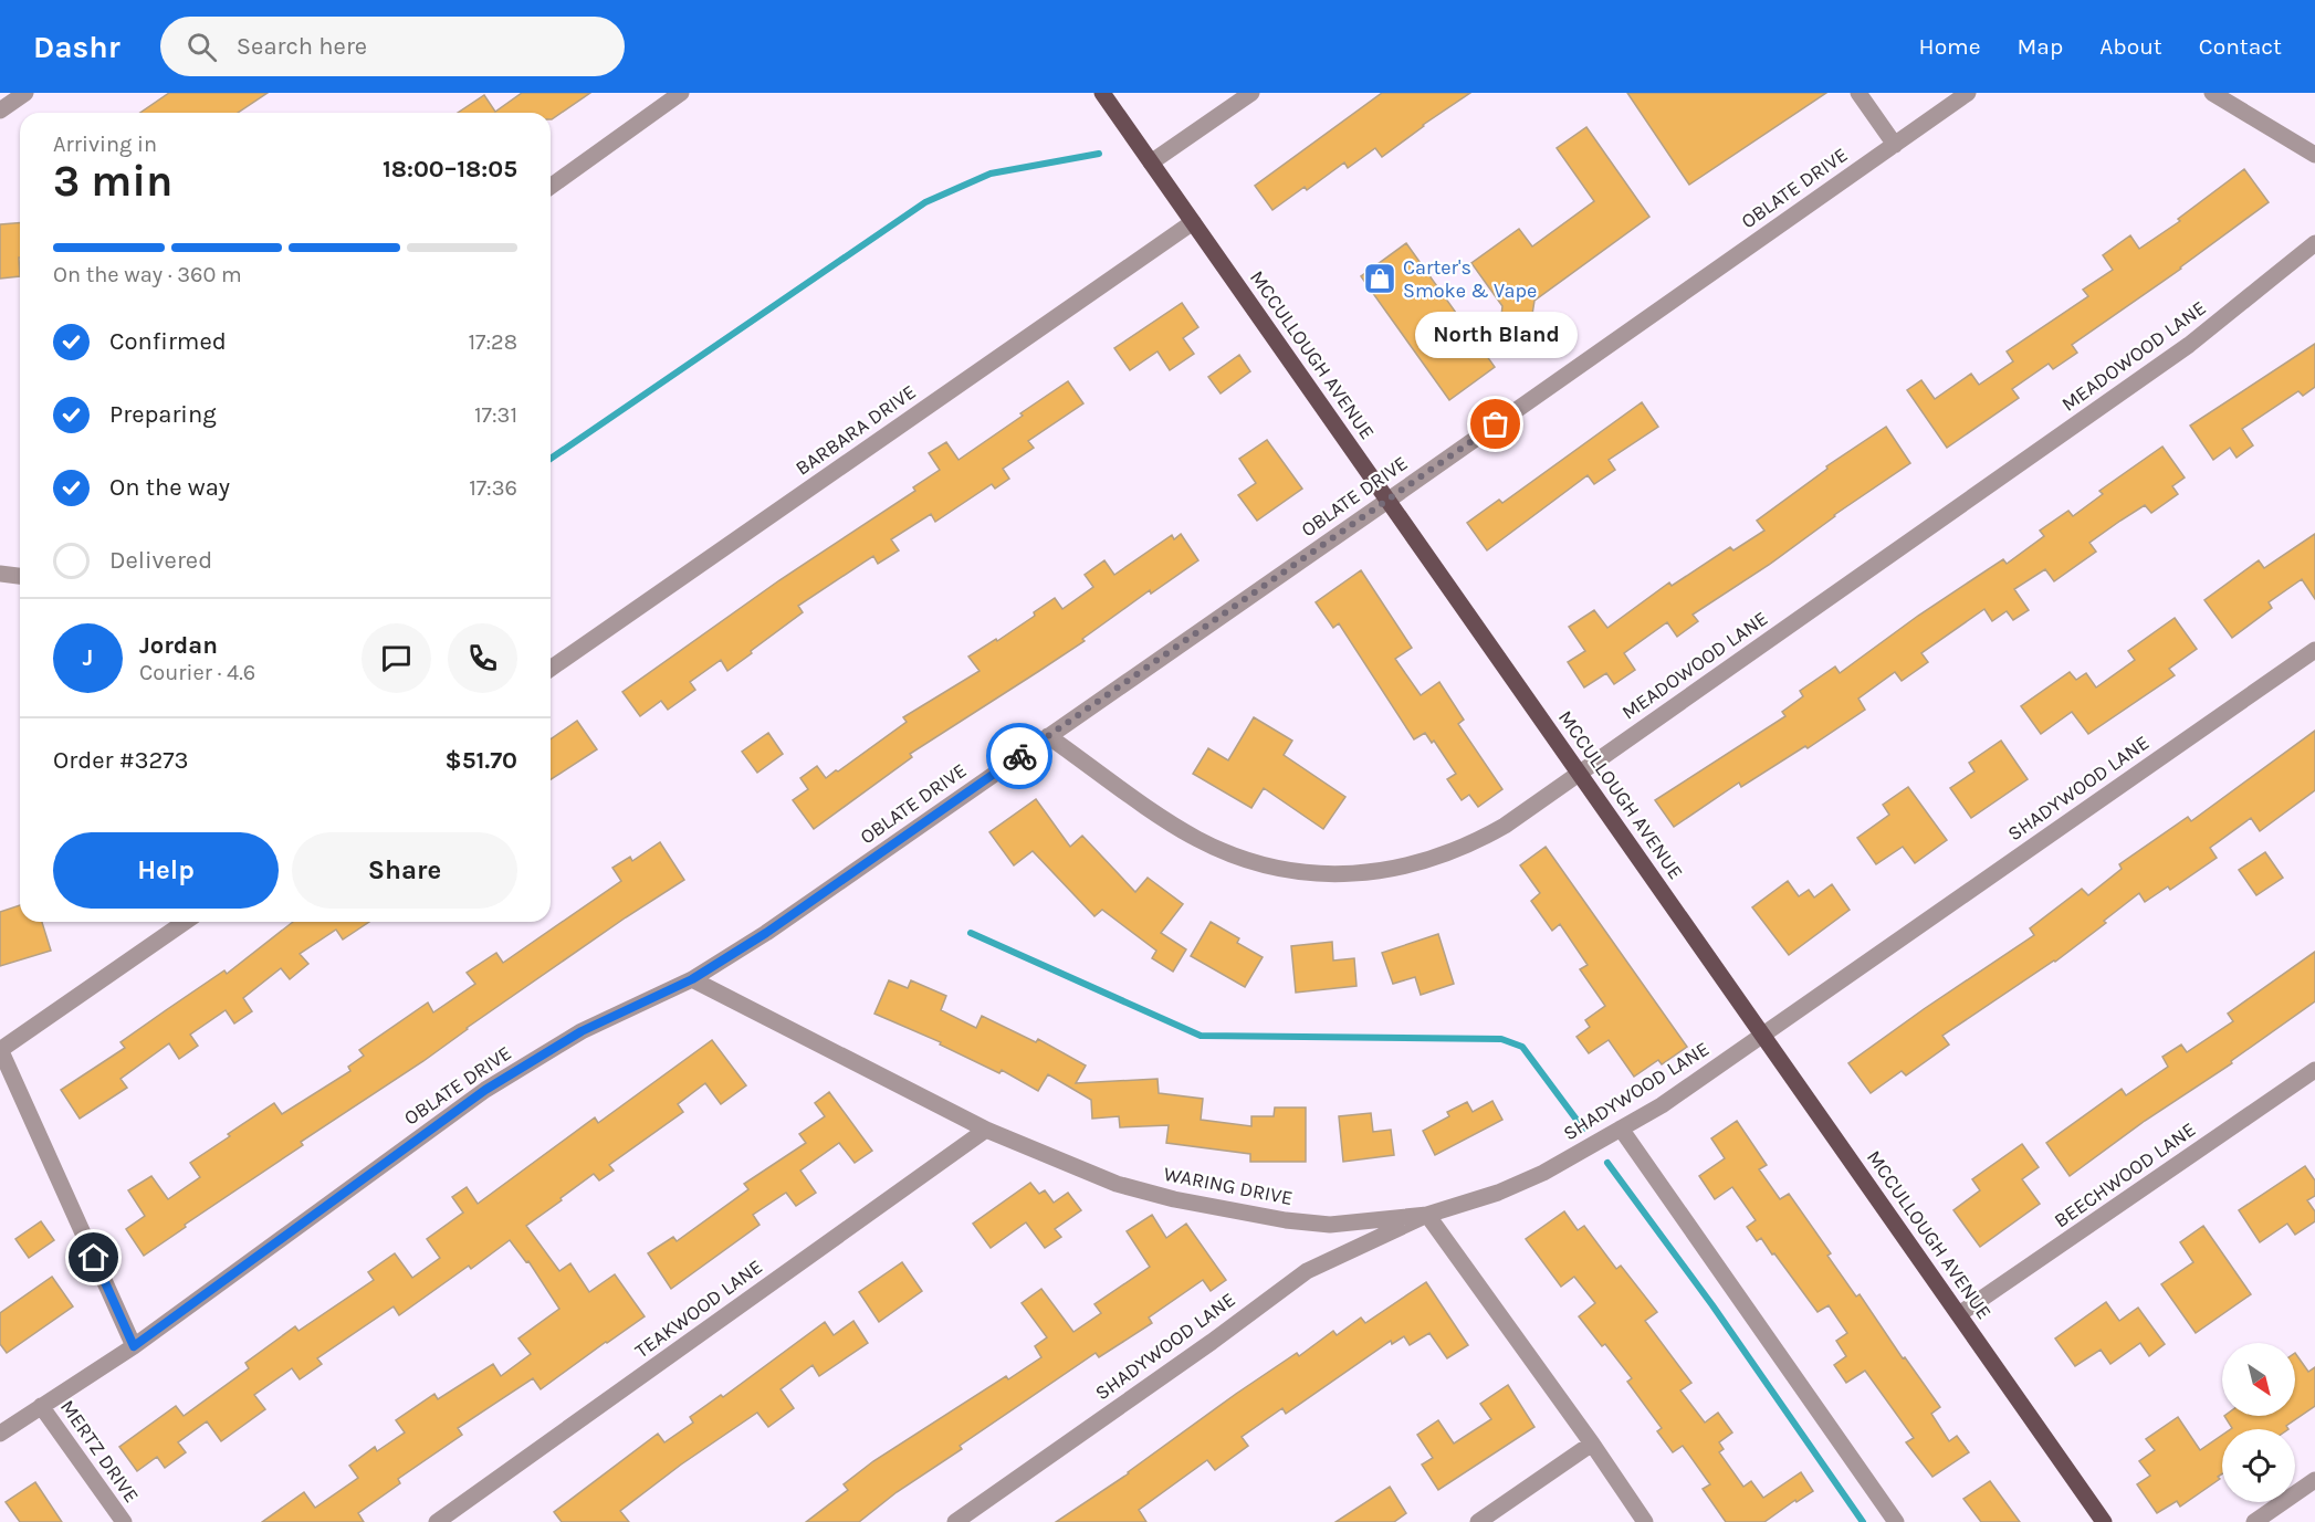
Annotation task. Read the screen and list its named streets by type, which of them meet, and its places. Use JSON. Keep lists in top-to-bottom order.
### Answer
{
  "streets": {
    "main road": ["MCCULLOUGH AVENUE"],
    "street": [
      "OBLATE DRIVE",
      "MEADOWOOD LANE",
      "BARBARA DRIVE",
      "SHADYWOOD LANE",
      "BEECHWOOD LANE",
      "WARING DRIVE",
      "TEAKWOOD LANE",
      "MERTZ DRIVE"
    ]
  },
  "crossings": [
    ["OBLATE DRIVE", "MCCULLOUGH AVENUE"],
    ["OBLATE DRIVE", "MEADOWOOD LANE"],
    ["OBLATE DRIVE", "WARING DRIVE"],
    ["OBLATE DRIVE", "MERTZ DRIVE"],
    ["MCCULLOUGH AVENUE", "MEADOWOOD LANE"],
    ["MCCULLOUGH AVENUE", "BARBARA DRIVE"],
    ["MCCULLOUGH AVENUE", "SHADYWOOD LANE"],
    ["MCCULLOUGH AVENUE", "BEECHWOOD LANE"],
    ["SHADYWOOD LANE", "WARING DRIVE"],
    ["WARING DRIVE", "TEAKWOOD LANE"]
  ],
  "places": {
    "shop": ["Carter's Smoke & Vape"],
    "other": ["North Bland"]
  },
  "north": "bottom right",
  "page": {
    "header": "Dashr",
    "search": "Search here",
    "nav": [
      "Home",
      "Map",
      "About",
      "Contact"
    ],
    "heading": ["3 min", "Arriving in", "18:00–18:05"],
    "panel": [
      "Jordan",
      "Courier · 4.6",
      "Order #3273",
      "$51.70"
    ],
    "bar": "On the way · 360 m",
    "list": [
      ["Confirmed", "17:28"],
      ["Preparing", "17:31"],
      ["On the way", "17:36"],
      "Delivered"
    ],
    "bubble": "North Bland",
    "round": "J",
    "buttons": ["Help", "Share"]
  }
}
